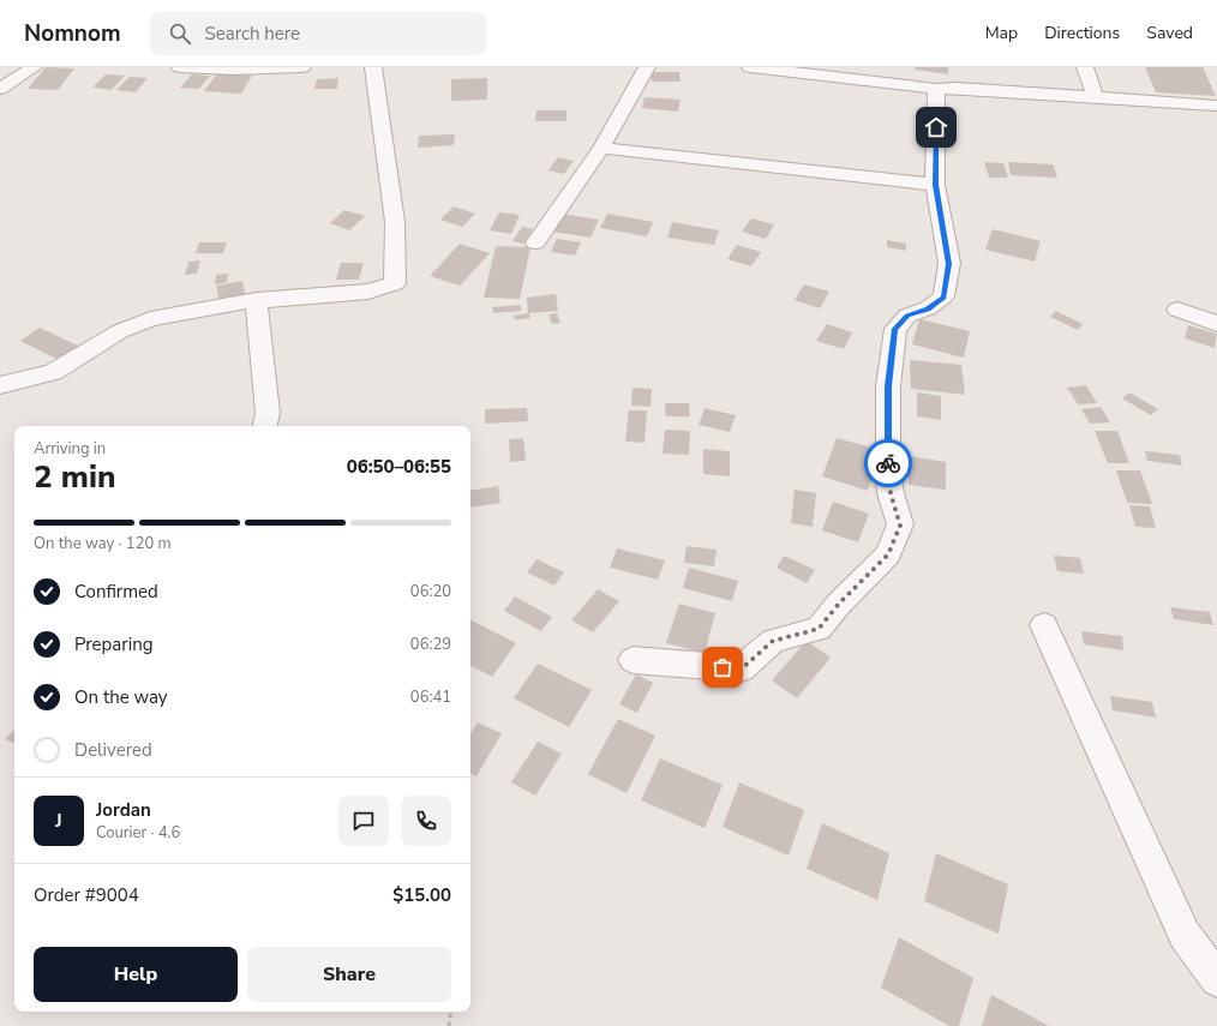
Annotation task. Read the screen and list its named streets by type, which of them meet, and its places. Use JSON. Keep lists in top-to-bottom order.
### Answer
{
  "page": {
    "header": "Nomnom",
    "search": "Search here",
    "nav": ["Map", "Directions", "Saved"],
    "heading": ["2 min", "Arriving in", "06:50–06:55"],
    "panel": [
      "Jordan",
      "Courier · 4.6",
      "Order #9004",
      "$15.00"
    ],
    "bar": "On the way · 120 m",
    "list": [
      ["Confirmed", "06:20"],
      ["Preparing", "06:29"],
      ["On the way", "06:41"],
      "Delivered"
    ],
    "round": "J",
    "buttons": ["Help", "Share"]
  }
}
